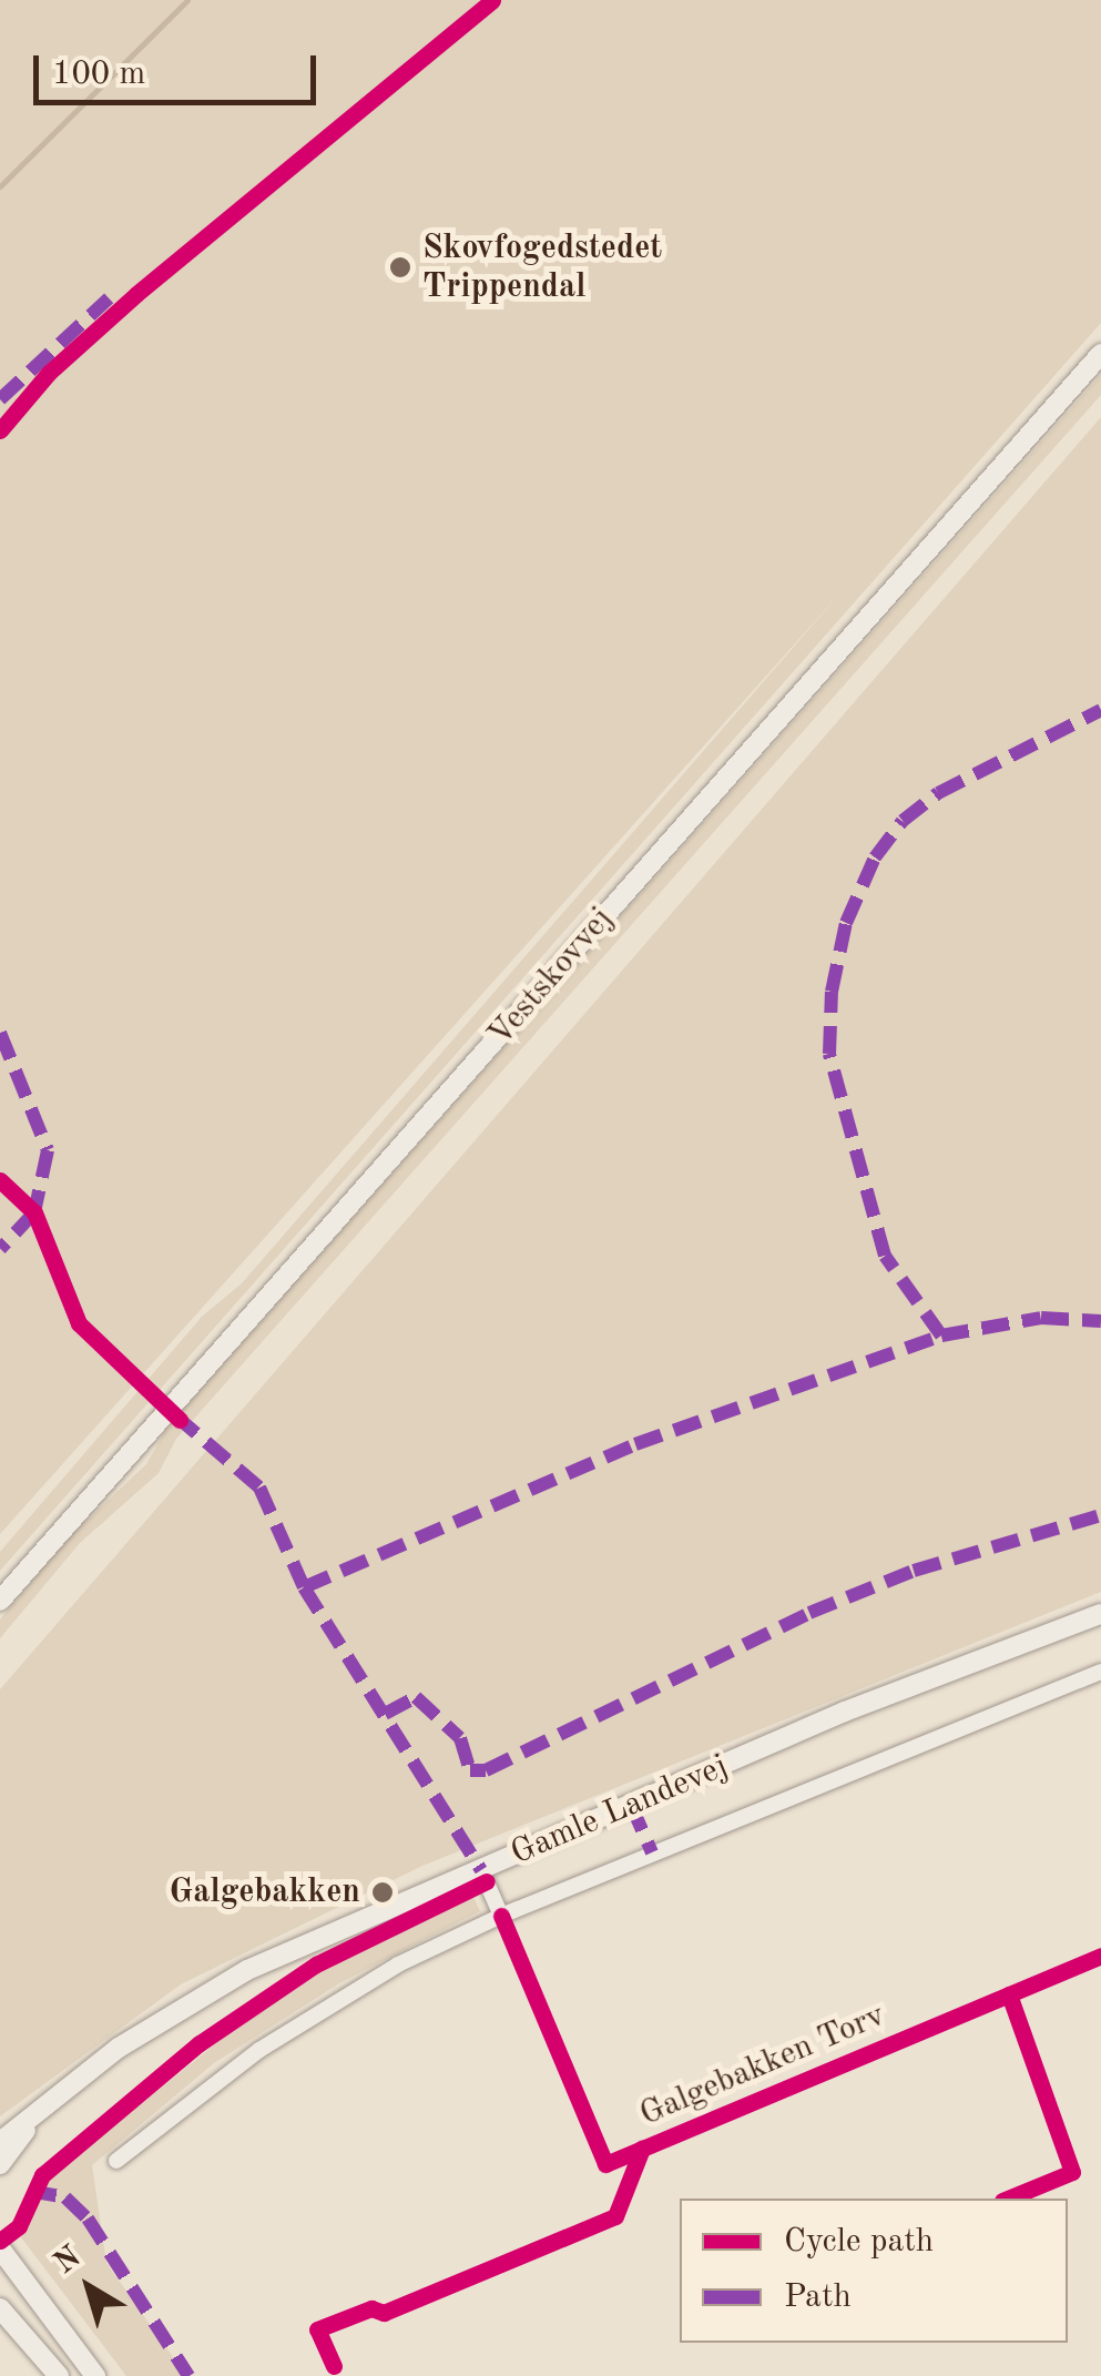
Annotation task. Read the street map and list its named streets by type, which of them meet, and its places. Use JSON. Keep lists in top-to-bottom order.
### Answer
{
  "streets": {
    "street": ["Vestskovvej", "Gamle Landevej"],
    "cycle path": ["Galgebakken Torv"]
  },
  "places": ["Skovfogedstedet Trippendal", "Galgebakken"],
  "legend": ["Cycle path", "Path"],
  "scale_bar": "100 m",
  "north": "top left"
}
